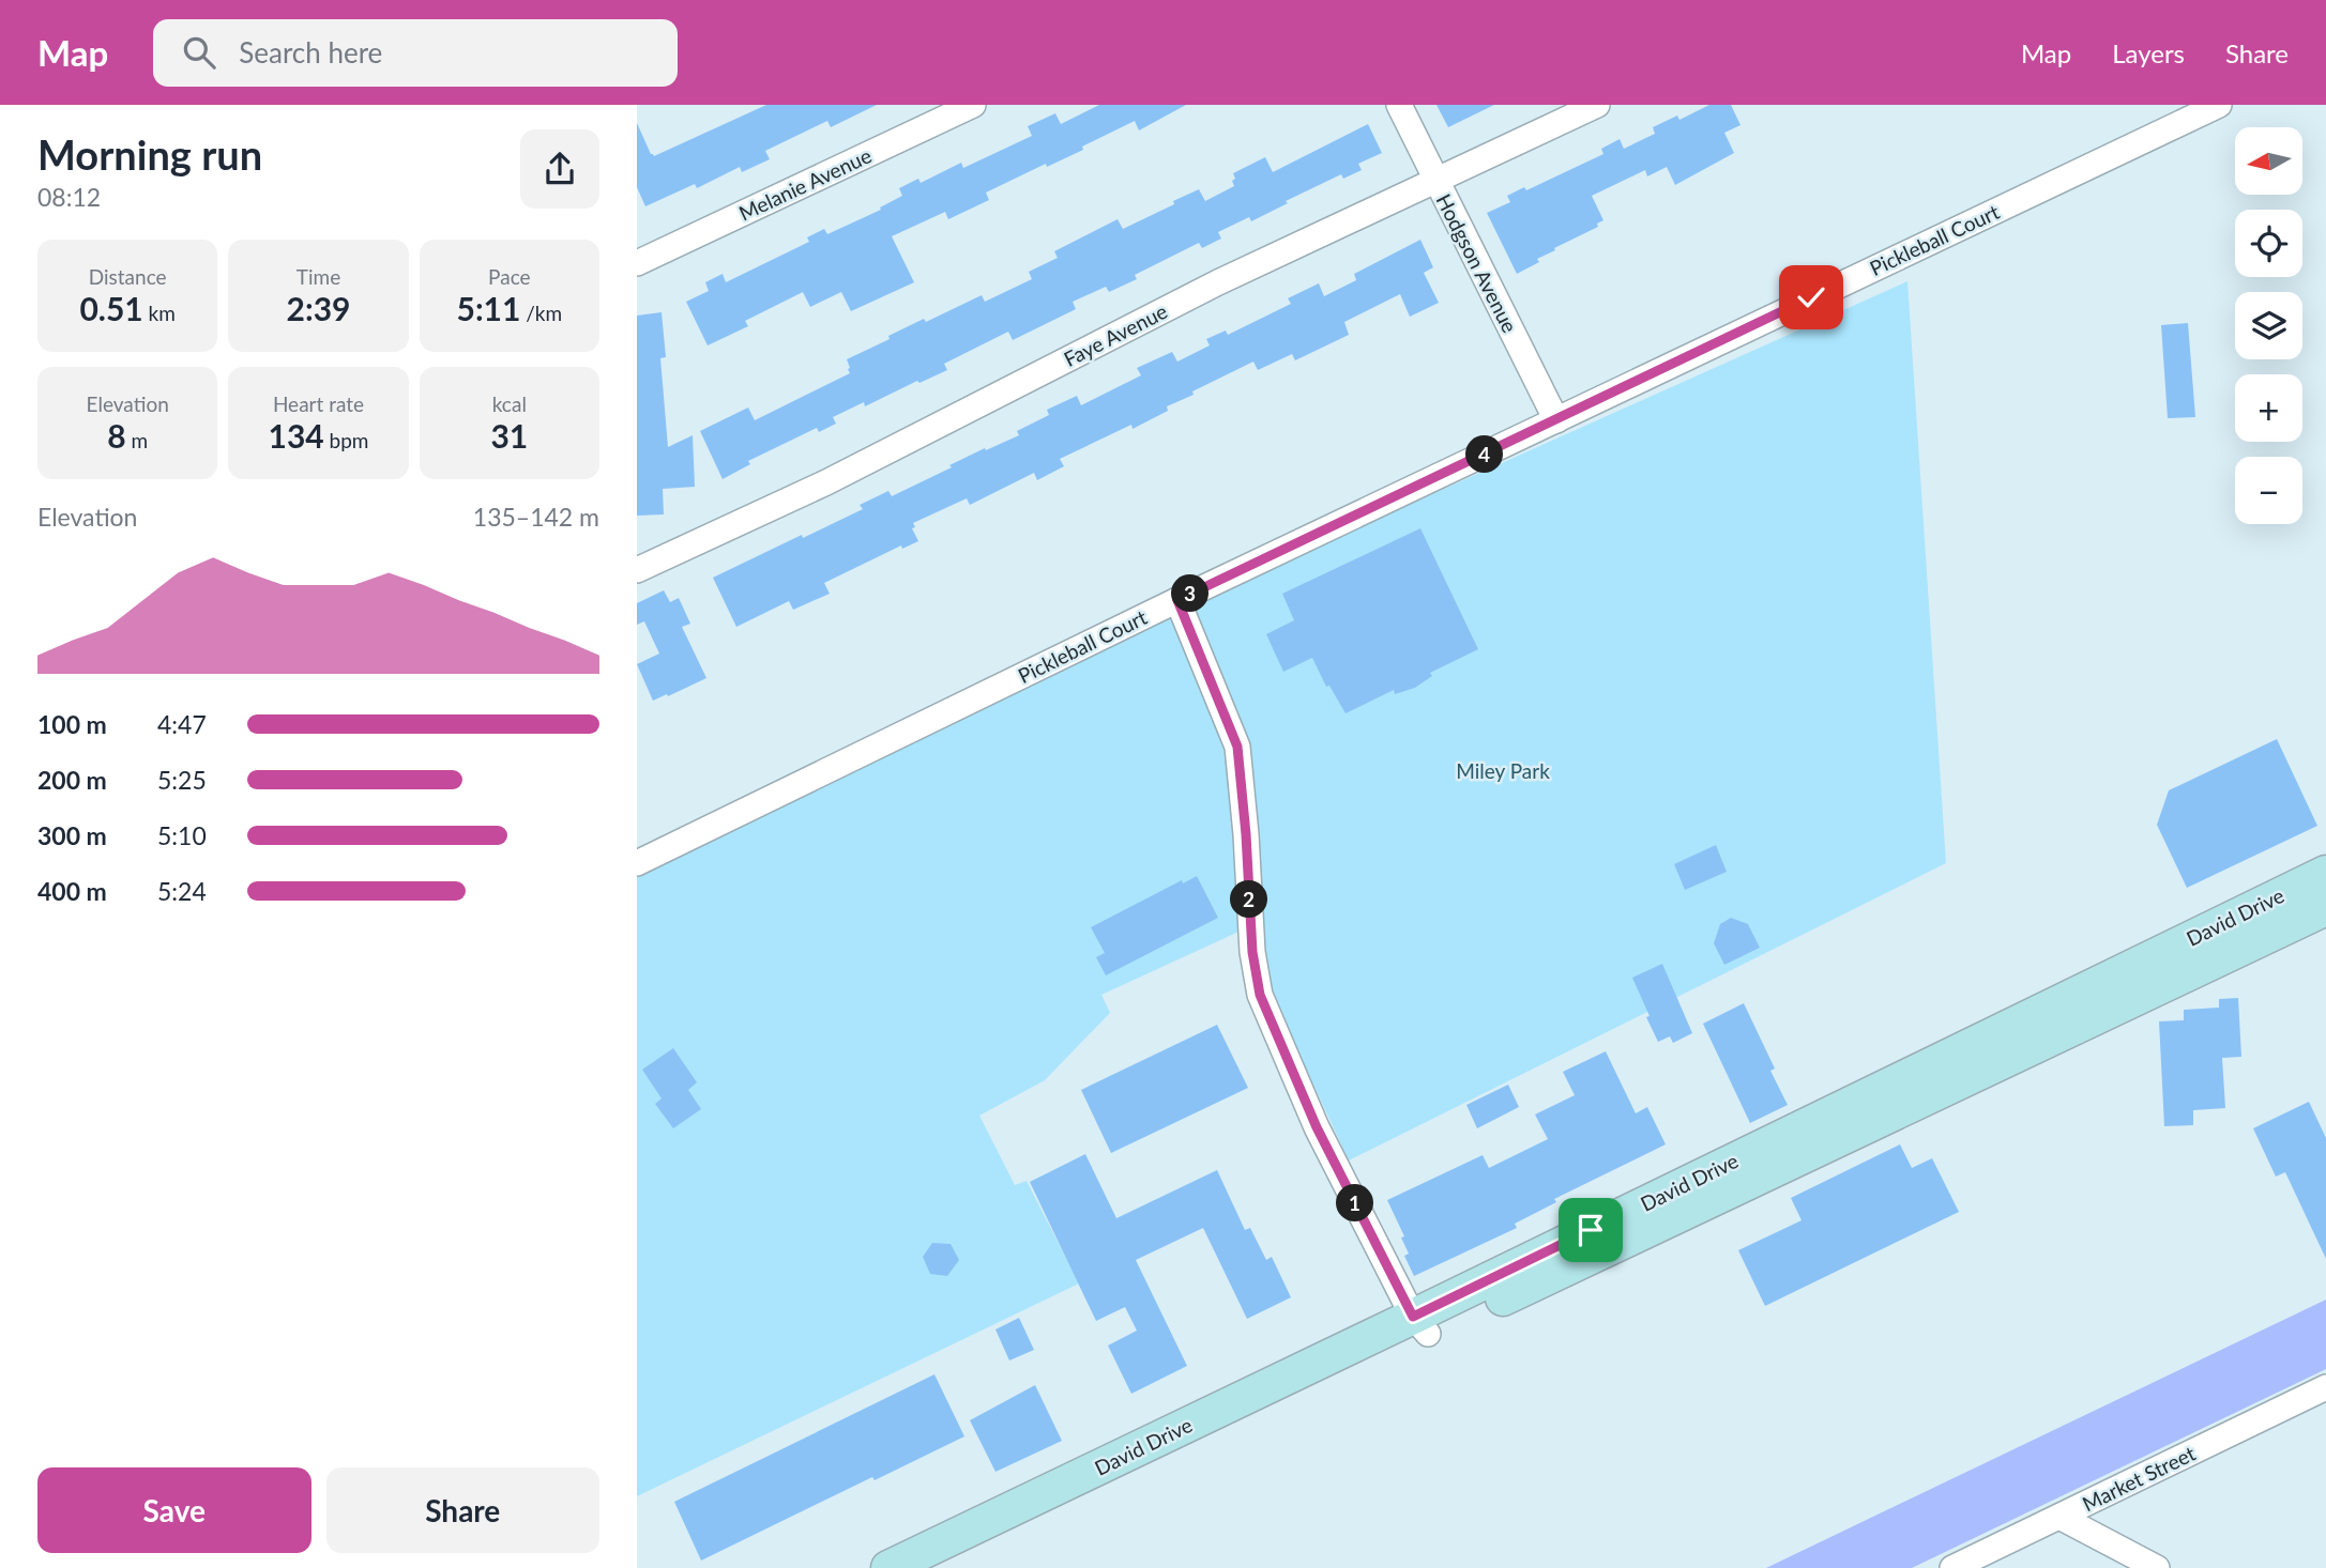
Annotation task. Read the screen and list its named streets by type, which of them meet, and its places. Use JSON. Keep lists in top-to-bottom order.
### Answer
{
  "streets": {
    "main road": ["David Drive"],
    "street": [
      "Melanie Avenue",
      "Pickleball Court",
      "Hodgson Avenue",
      "Faye Avenue",
      "Market Street"
    ]
  },
  "crossings": [
    ["Pickleball Court", "Hodgson Avenue"],
    ["Hodgson Avenue", "Faye Avenue"]
  ],
  "parks": ["Miley Park"],
  "north": "left",
  "page": {
    "header": "Map",
    "search": "Search here",
    "nav": ["Map", "Layers", "Share"],
    "heading": ["Morning run", "08:12"],
    "map_buttons": ["+", "−"],
    "stats": [
      ["Distance", "0.51 km"],
      ["Time", "2:39"],
      ["Pace", "5:11 /km"],
      ["Elevation", "8 m"],
      ["Heart rate", "134 bpm"],
      ["kcal", "31"]
    ],
    "pins": [
      "4",
      "3",
      "2",
      "1"
    ],
    "chart": ["Elevation", "135–142 m"],
    "list": [
      {
        "name": "100 m",
        "note": "4:47"
      },
      {
        "name": "200 m",
        "note": "5:25"
      },
      {
        "name": "300 m",
        "note": "5:10"
      },
      {
        "name": "400 m",
        "note": "5:24"
      }
    ],
    "buttons": ["Save", "Share"]
  }
}
